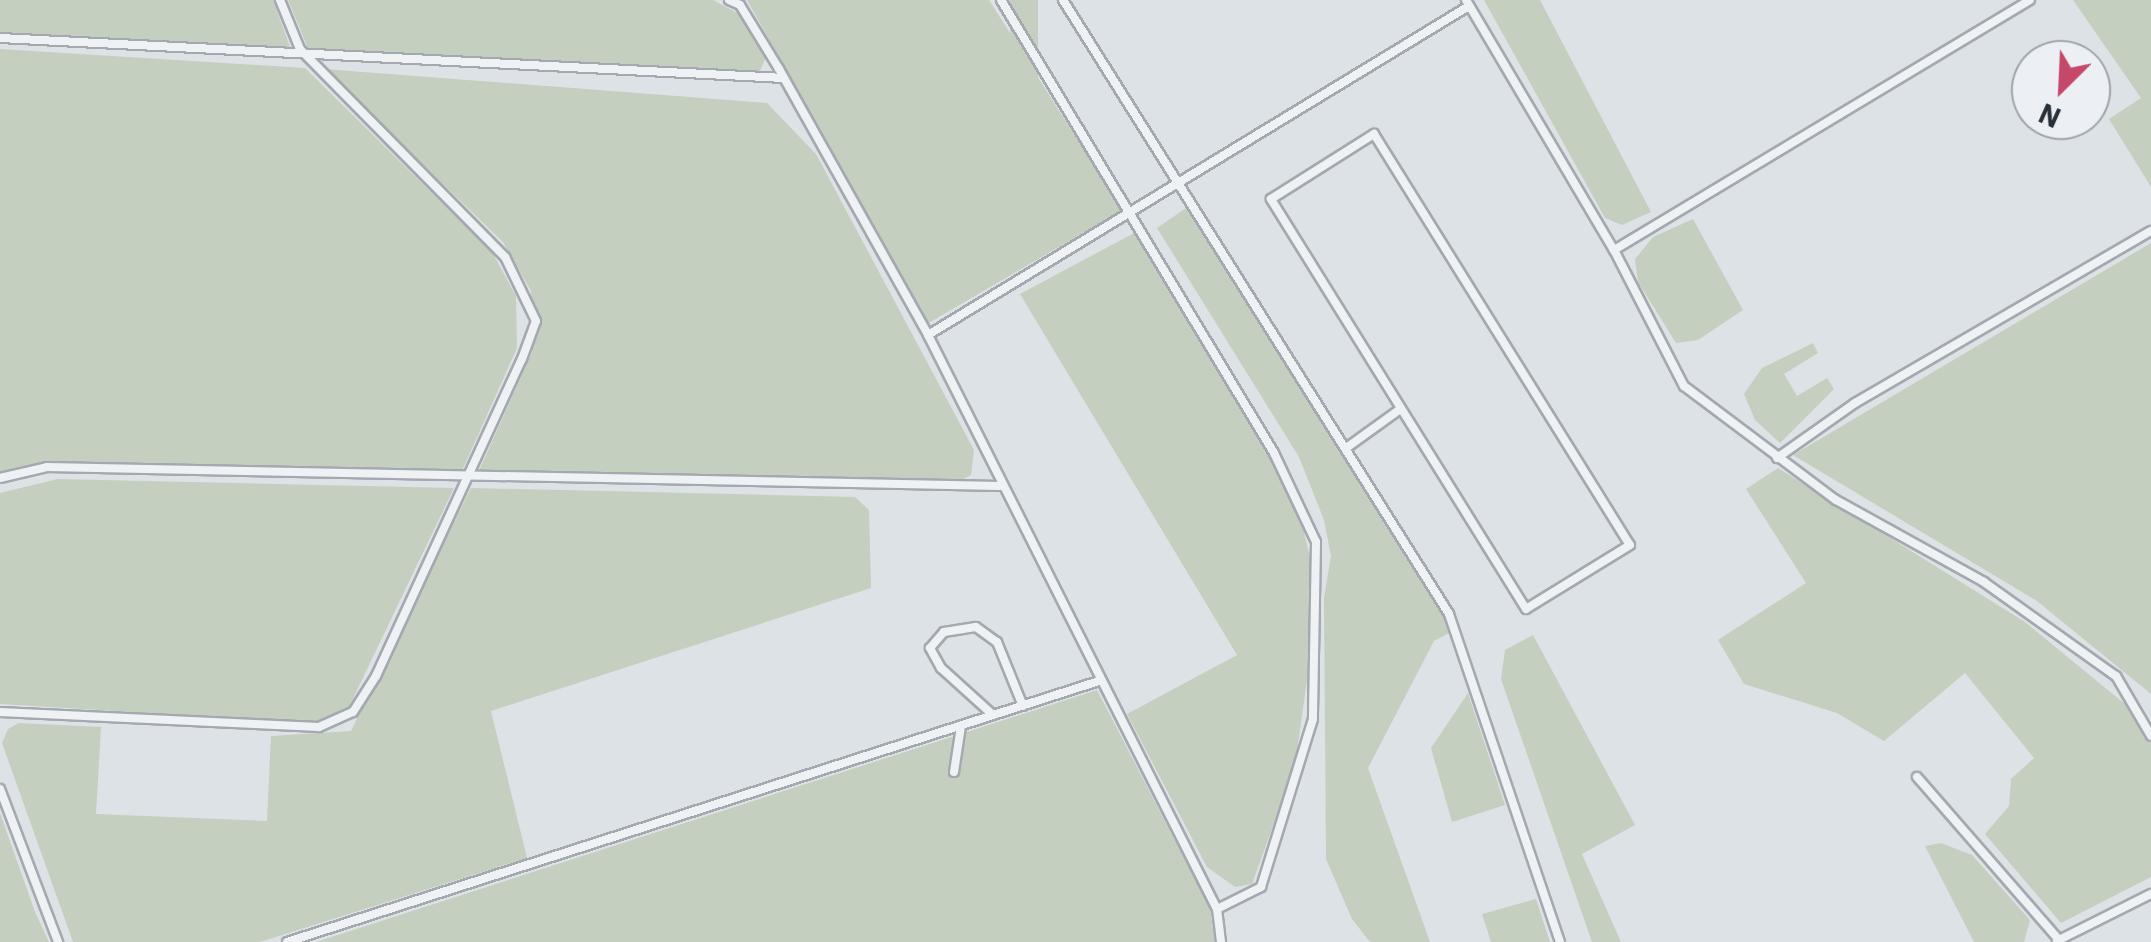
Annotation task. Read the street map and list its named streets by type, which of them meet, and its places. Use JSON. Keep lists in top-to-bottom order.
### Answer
{
  "north": "bottom left"
}
